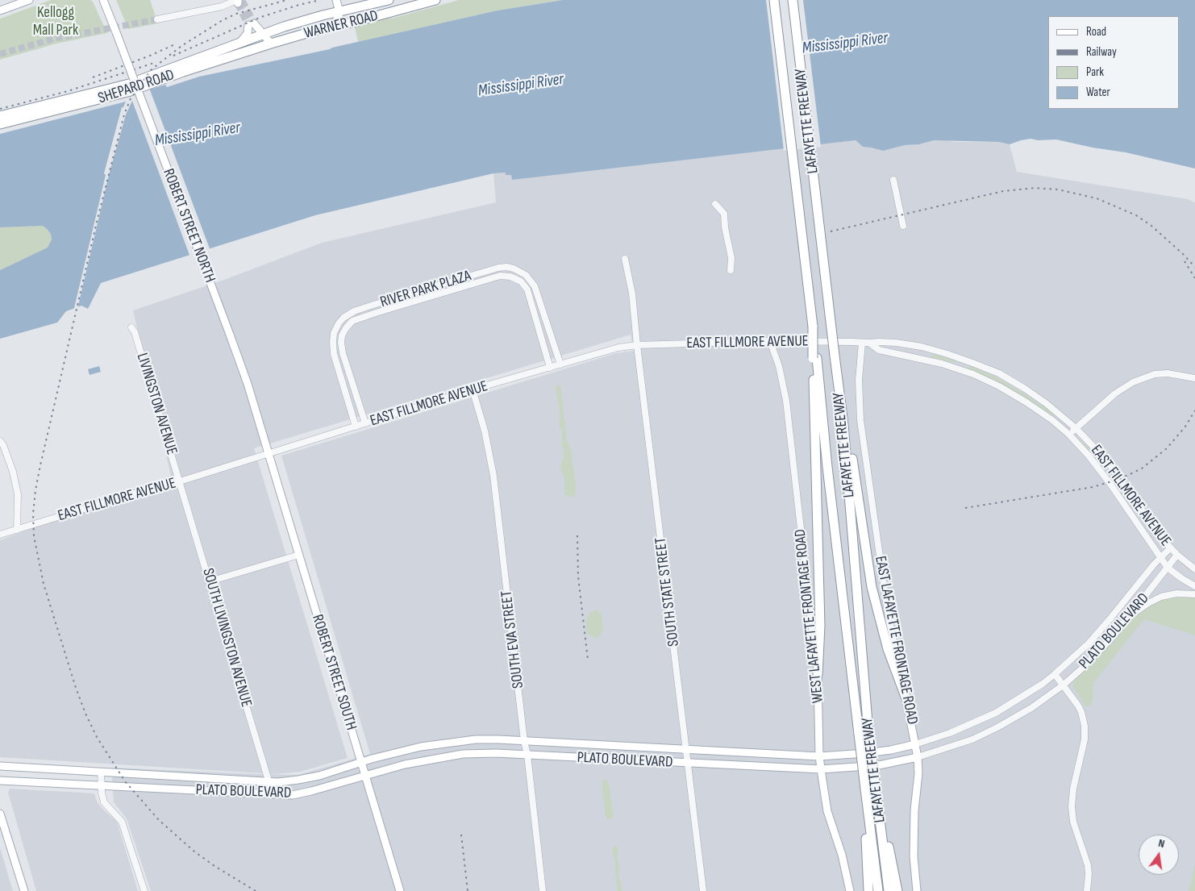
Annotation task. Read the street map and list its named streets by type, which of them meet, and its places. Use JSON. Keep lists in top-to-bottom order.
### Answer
{
  "streets": {
    "highway": ["WARNER ROAD", "SHEPARD ROAD", "LAFAYETTE FREEWAY"],
    "main road": [
      "ROBERT STREET NORTH",
      "WEST LAFAYETTE FRONTAGE ROAD",
      "PLATO BOULEVARD",
      "EAST LAFAYETTE FRONTAGE ROAD",
      "ROBERT STREET SOUTH"
    ],
    "street": [
      "RIVER PARK PLAZA",
      "EAST FILLMORE AVENUE",
      "LIVINGSTON AVENUE",
      "SOUTH STATE STREET",
      "SOUTH LIVINGSTON AVENUE",
      "SOUTH EVA STREET"
    ]
  },
  "crossings": [
    ["WARNER ROAD", "SHEPARD ROAD"],
    ["ROBERT STREET NORTH", "EAST FILLMORE AVENUE"],
    ["ROBERT STREET NORTH", "ROBERT STREET SOUTH"],
    ["RIVER PARK PLAZA", "EAST FILLMORE AVENUE"],
    ["EAST FILLMORE AVENUE", "LIVINGSTON AVENUE"],
    ["EAST FILLMORE AVENUE", "SOUTH STATE STREET"],
    ["EAST FILLMORE AVENUE", "WEST LAFAYETTE FRONTAGE ROAD"],
    ["EAST FILLMORE AVENUE", "PLATO BOULEVARD"],
    ["EAST FILLMORE AVENUE", "SOUTH LIVINGSTON AVENUE"],
    ["EAST FILLMORE AVENUE", "SOUTH EVA STREET"],
    ["EAST FILLMORE AVENUE", "EAST LAFAYETTE FRONTAGE ROAD"],
    ["EAST FILLMORE AVENUE", "ROBERT STREET SOUTH"],
    ["LIVINGSTON AVENUE", "SOUTH LIVINGSTON AVENUE"],
    ["SOUTH STATE STREET", "PLATO BOULEVARD"],
    ["WEST LAFAYETTE FRONTAGE ROAD", "PLATO BOULEVARD"],
    ["PLATO BOULEVARD", "SOUTH LIVINGSTON AVENUE"],
    ["PLATO BOULEVARD", "SOUTH EVA STREET"],
    ["PLATO BOULEVARD", "EAST LAFAYETTE FRONTAGE ROAD"],
    ["PLATO BOULEVARD", "ROBERT STREET SOUTH"]
  ],
  "water": ["Mississippi River"],
  "parks": ["Kellogg Mall Park"],
  "legend": [
    "Road",
    "Railway",
    "Park",
    "Water"
  ],
  "north": "top"
}
